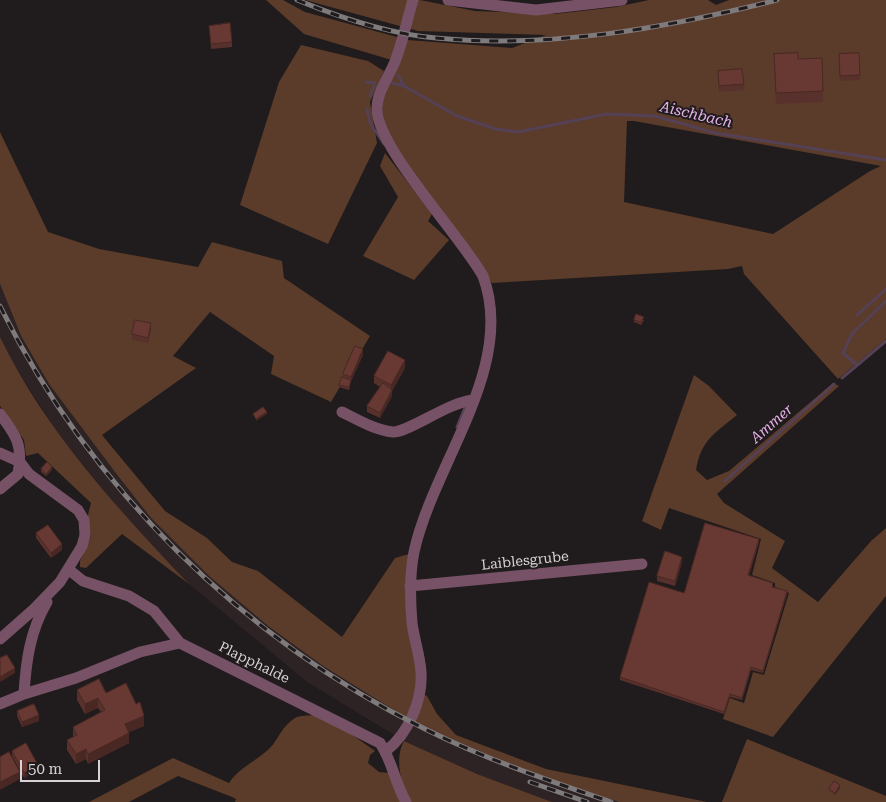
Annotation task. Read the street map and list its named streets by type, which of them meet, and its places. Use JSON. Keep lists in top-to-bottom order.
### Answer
{
  "streets": {
    "street": ["Laiblesgrube", "Plapphalde"]
  },
  "water": ["Aischbach", "Ammer"],
  "scale_bar": "50 m"
}
